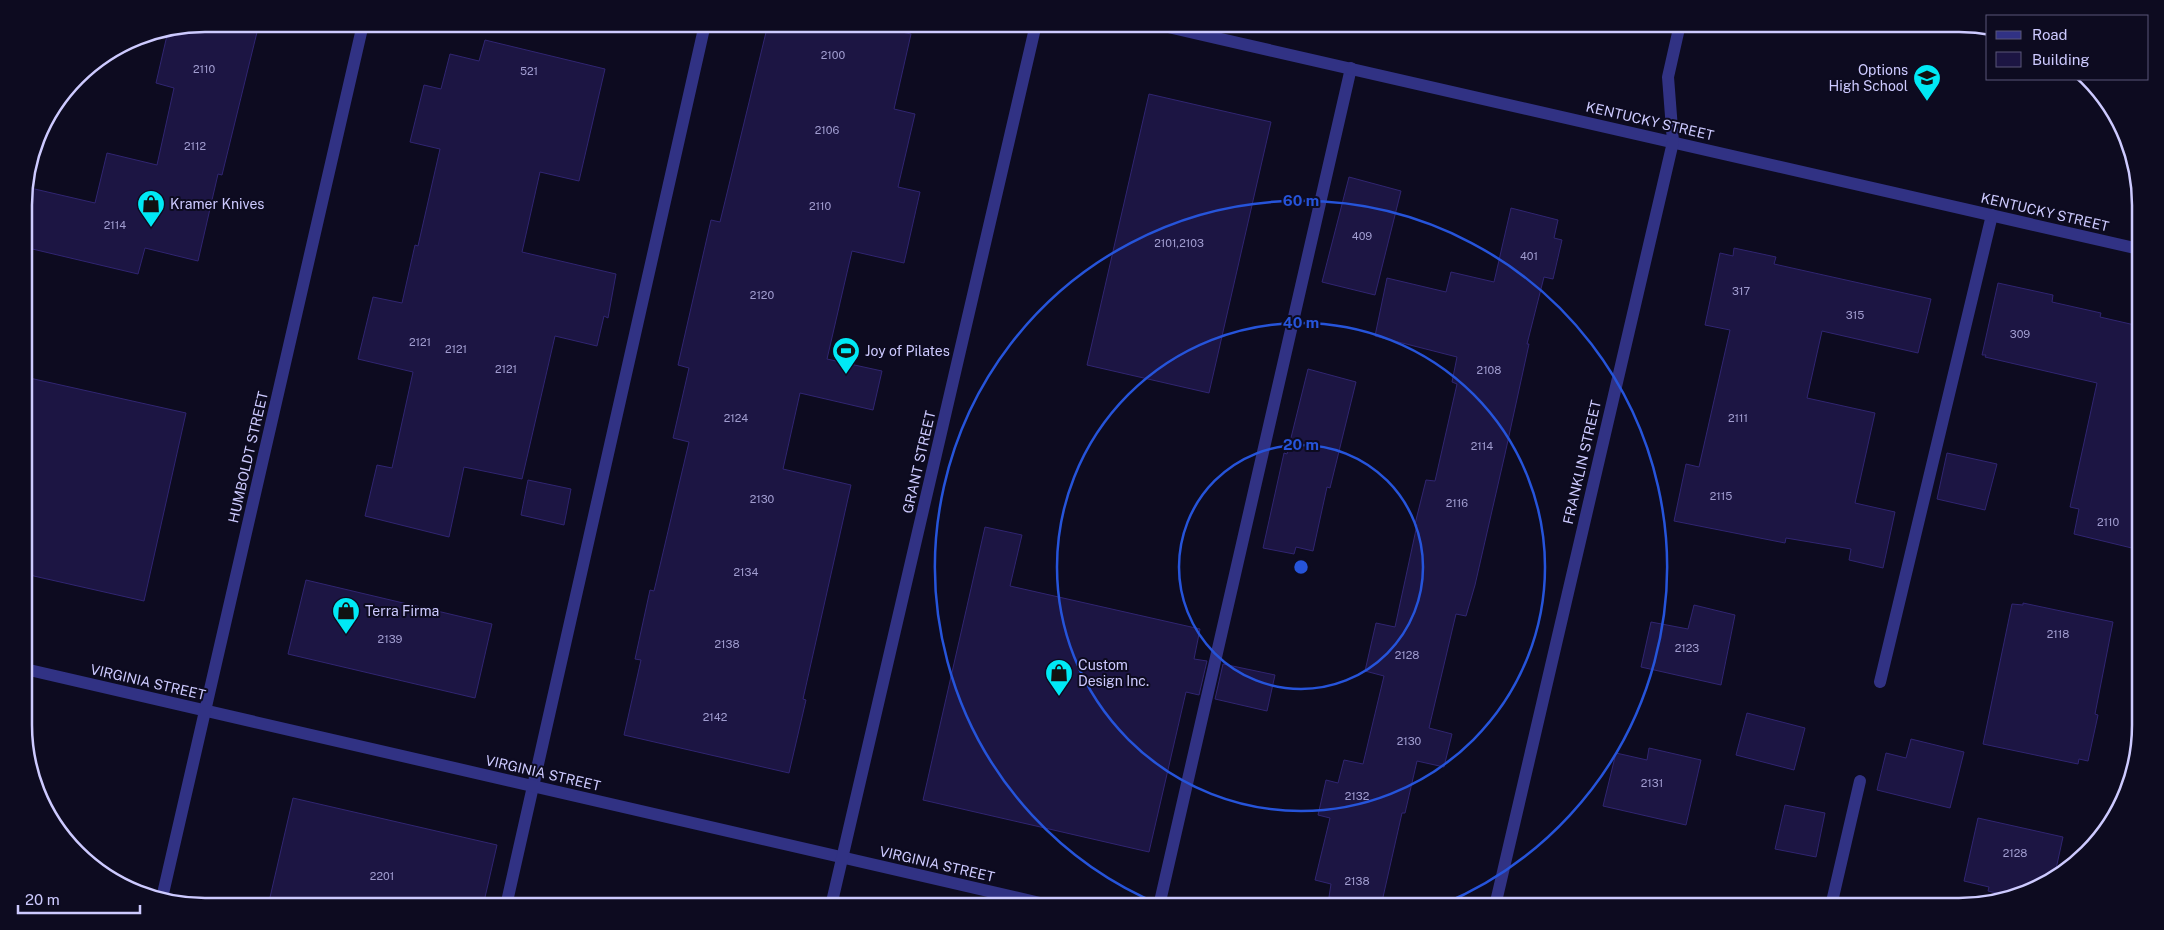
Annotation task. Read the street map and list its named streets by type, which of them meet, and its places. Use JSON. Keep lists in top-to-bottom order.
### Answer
{
  "streets": {
    "street": [
      "KENTUCKY STREET",
      "HUMBOLDT STREET",
      "GRANT STREET",
      "FRANKLIN STREET",
      "VIRGINIA STREET"
    ]
  },
  "crossings": [
    ["KENTUCKY STREET", "FRANKLIN STREET"],
    ["HUMBOLDT STREET", "VIRGINIA STREET"],
    ["GRANT STREET", "VIRGINIA STREET"]
  ],
  "places": {
    "school or university": ["Options High School"],
    "shop": ["Kramer Knives", "Terra Firma", "Custom Design Inc."],
    "sports": ["Joy of Pilates"]
  },
  "house_numbers": [
    "2100",
    "2110",
    "521",
    "2106",
    "2112",
    "2110",
    "2114",
    "409",
    "2101,2103",
    "401",
    "317",
    "2120",
    "315",
    "309",
    "2121",
    "2121",
    "2121",
    "2108",
    "2124",
    "2111",
    "2114",
    "2115",
    "2130",
    "2116",
    "2110",
    "2134",
    "2118",
    "2139",
    "2138",
    "2123",
    "2128",
    "2142",
    "2130",
    "2131",
    "2132",
    "2128",
    "2201",
    "2138"
  ],
  "legend": ["Road", "Building"],
  "scale_bar": "20 m",
  "rings": ["60 m", "40 m", "20 m"]
}
